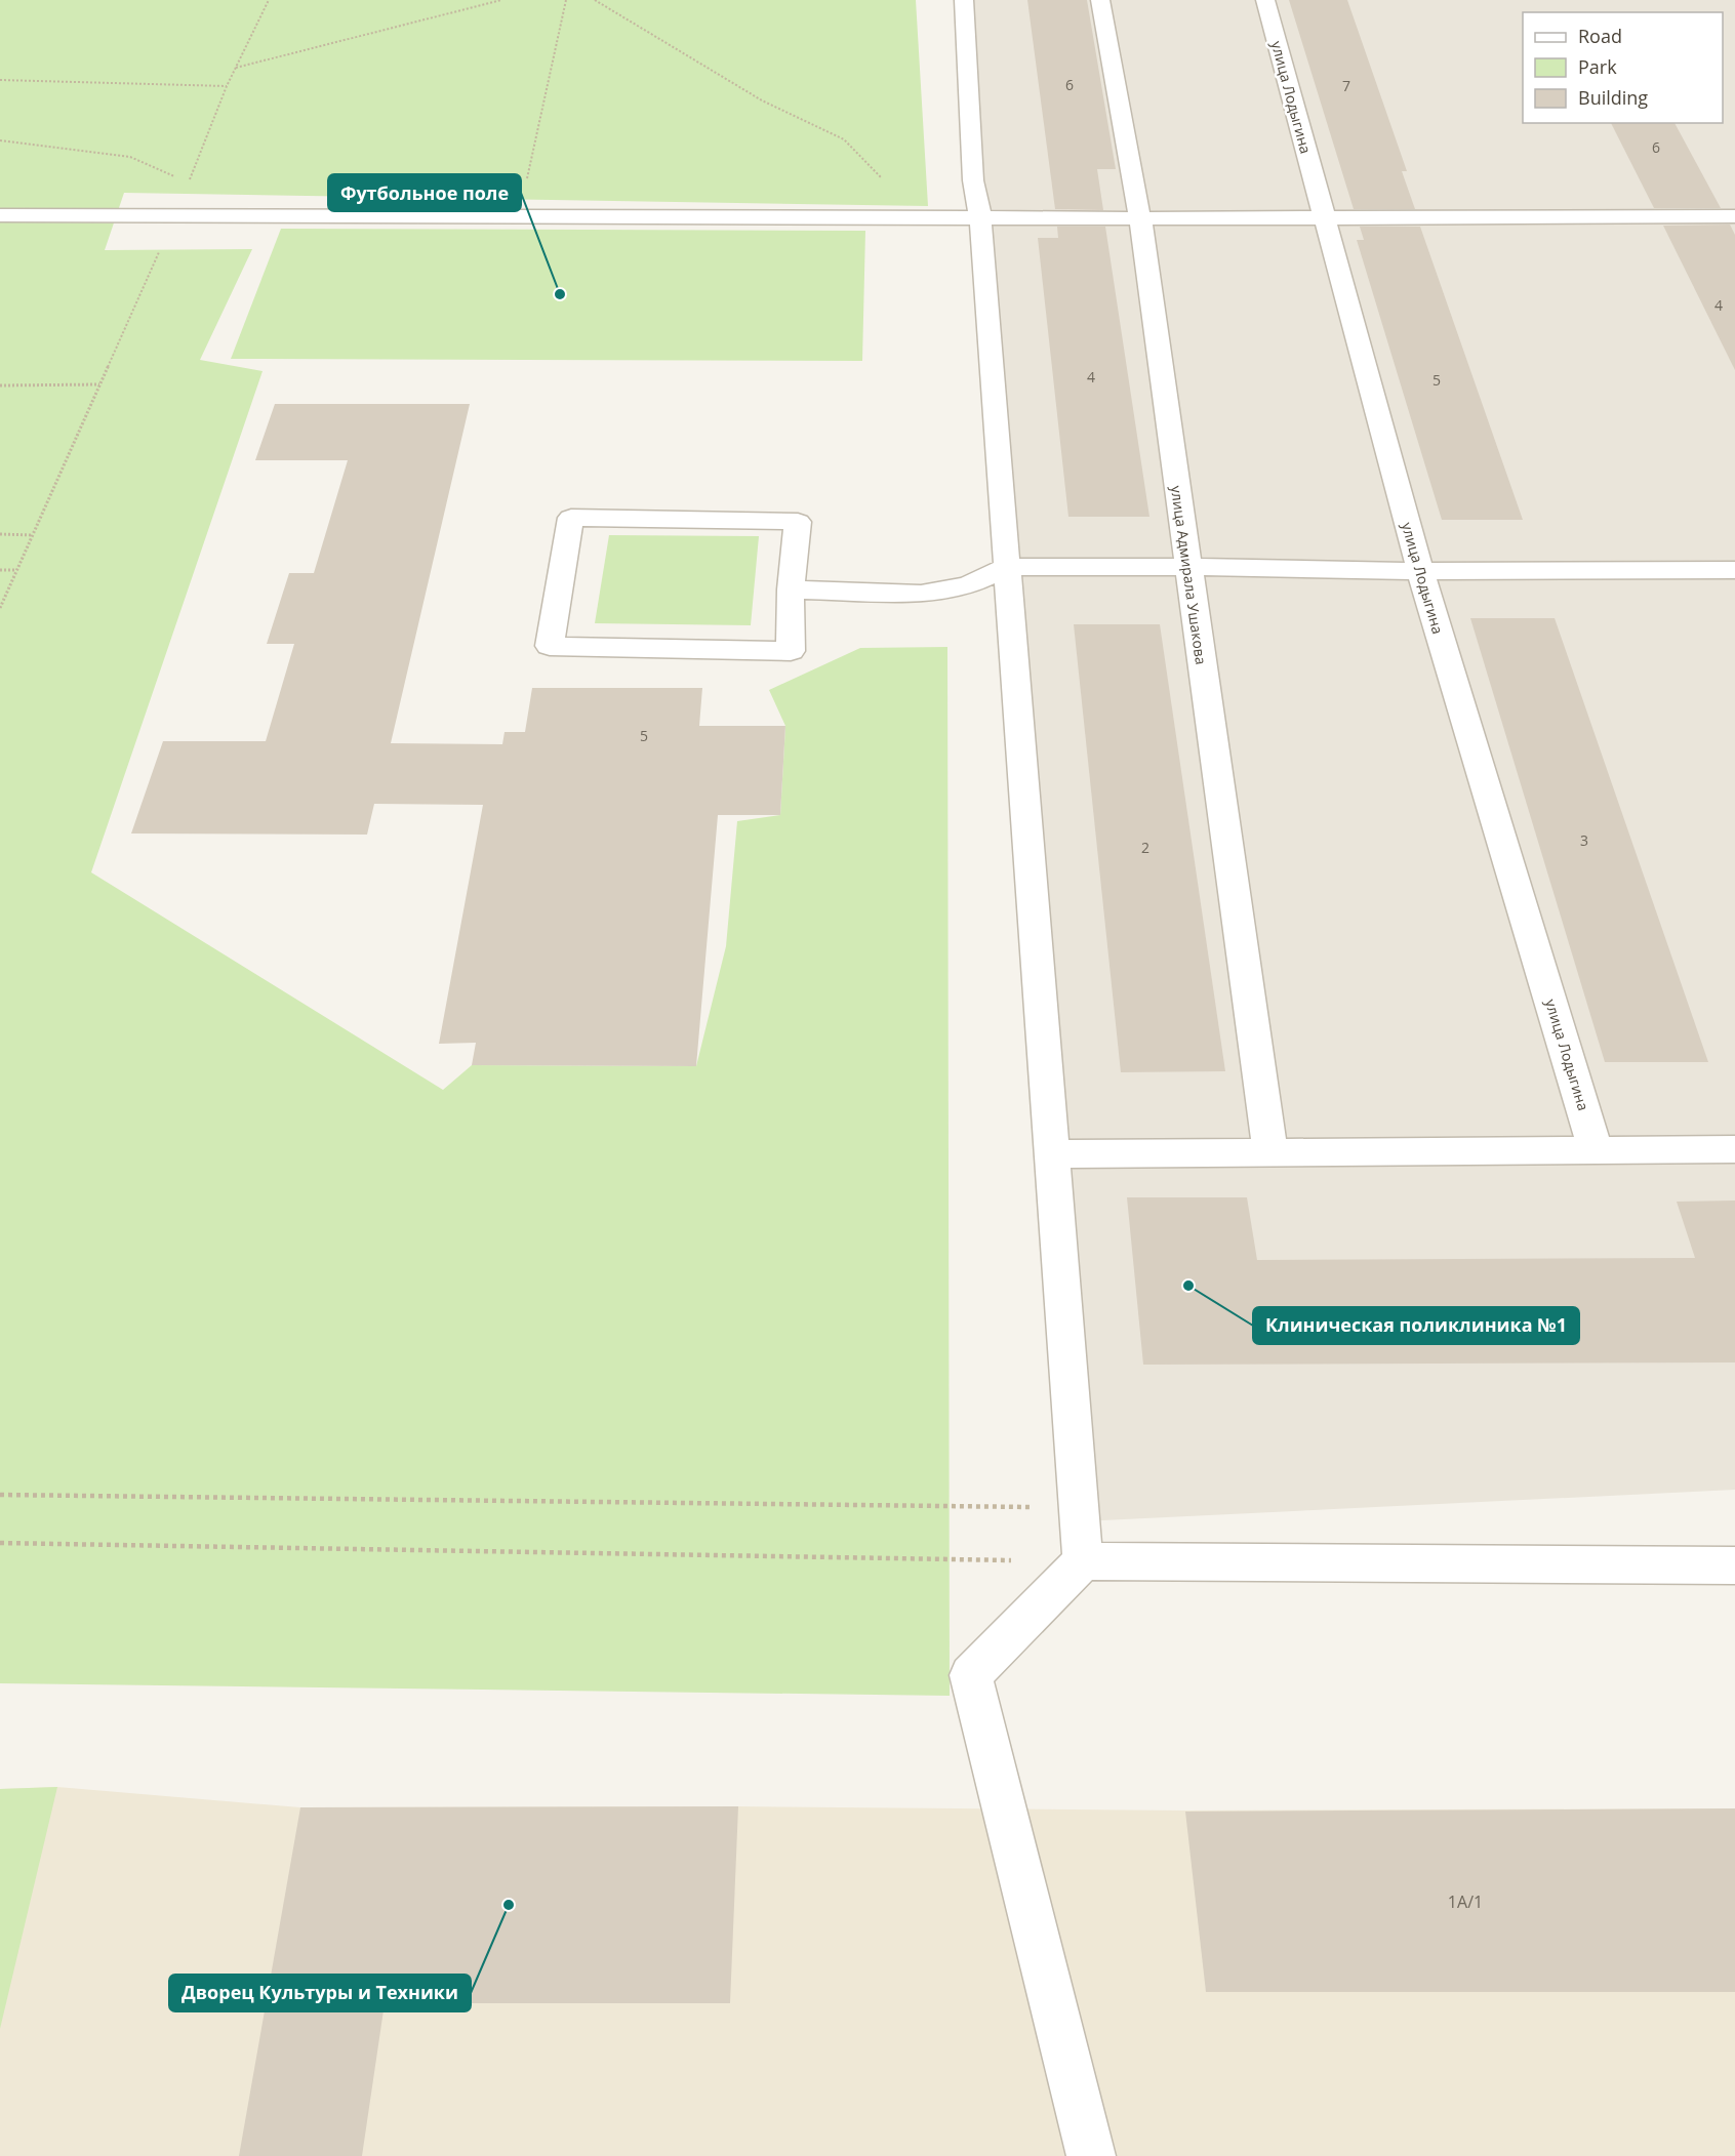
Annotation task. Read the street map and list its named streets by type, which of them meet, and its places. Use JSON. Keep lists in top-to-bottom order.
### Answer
{
  "streets": {
    "street": ["улица Лодыгина", "улица Адмирала Ушакова"]
  },
  "places": ["Футбольное поле", "Клиническая поликлиника №1", "Дворец Культуры и Техники"],
  "house_numbers": [
    "6",
    "7",
    "6",
    "4",
    "4",
    "5",
    "5",
    "3",
    "2",
    "1А/1"
  ],
  "legend": ["Road", "Park", "Building"]
}
